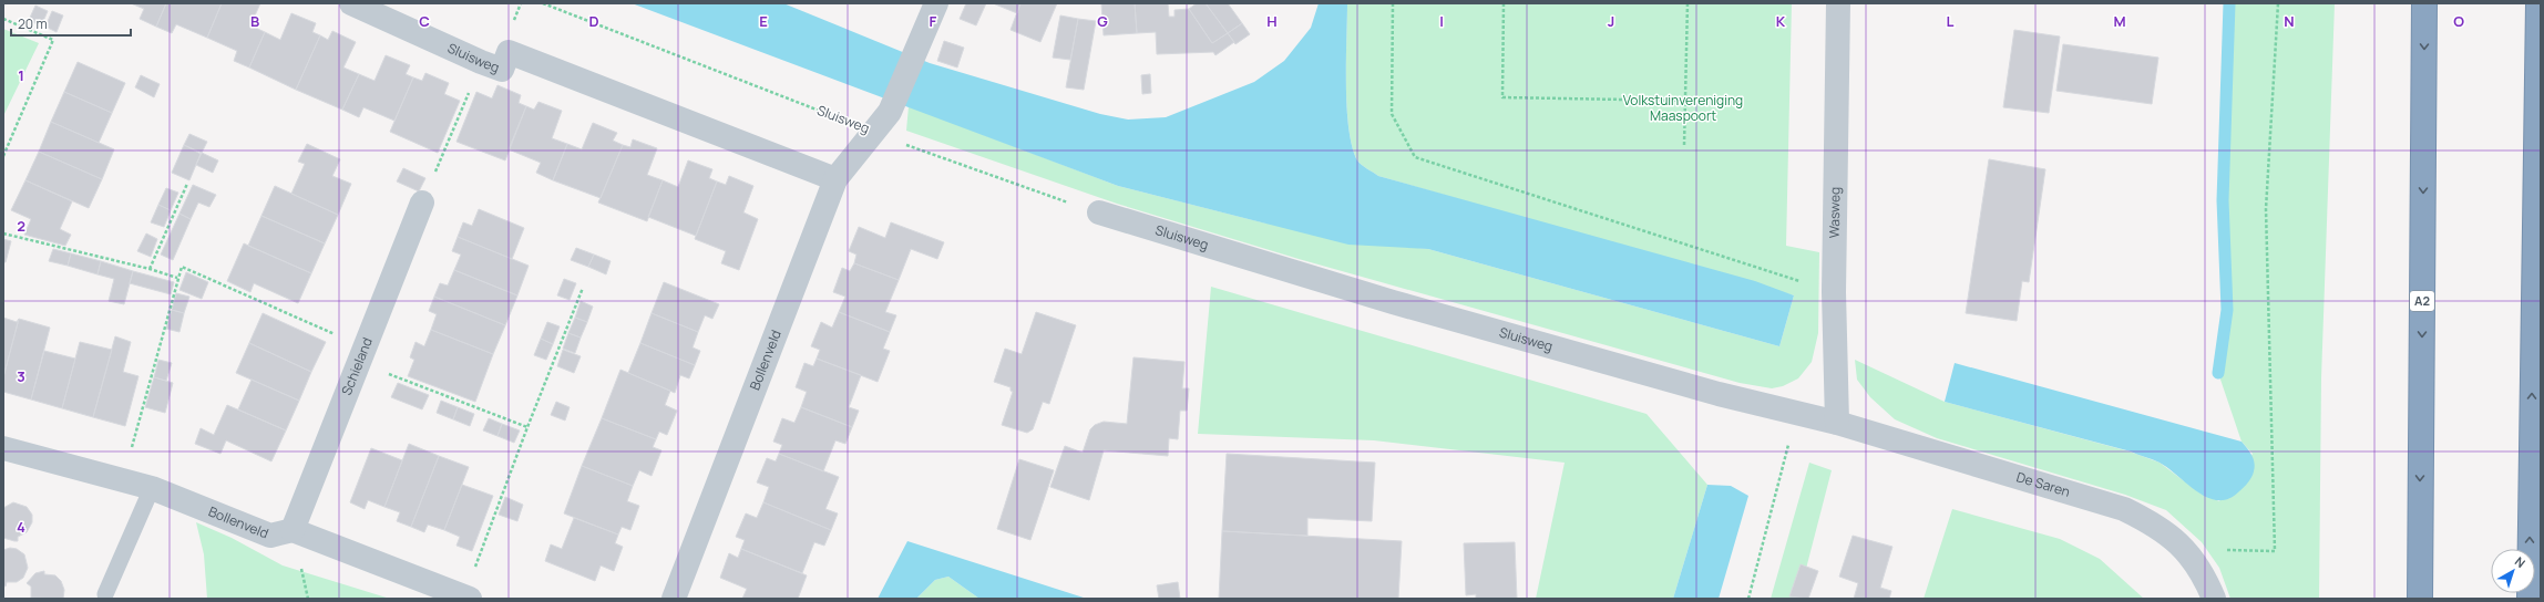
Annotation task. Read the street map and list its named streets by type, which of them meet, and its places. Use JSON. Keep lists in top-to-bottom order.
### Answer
{
  "streets": {
    "highway": ["A2"],
    "street": [
      "Sluisweg",
      "Wasweg",
      "Bollenveld",
      "Schieland",
      "De Saren"
    ]
  },
  "crossings": [
    ["Sluisweg", "Wasweg"],
    ["Sluisweg", "Bollenveld"],
    ["Sluisweg", "De Saren"],
    ["Wasweg", "De Saren"],
    ["Bollenveld", "Schieland"]
  ],
  "parks": ["Volkstuinvereniging Maaspoort"],
  "scale_bar": "20 m",
  "north": "top right",
  "grid": {
    "columns": [
      "B",
      "C",
      "D",
      "E",
      "F",
      "G",
      "H",
      "I",
      "J",
      "K",
      "L",
      "M",
      "N",
      "O"
    ],
    "rows": [
      "1",
      "2",
      "3",
      "4"
    ]
  }
}
